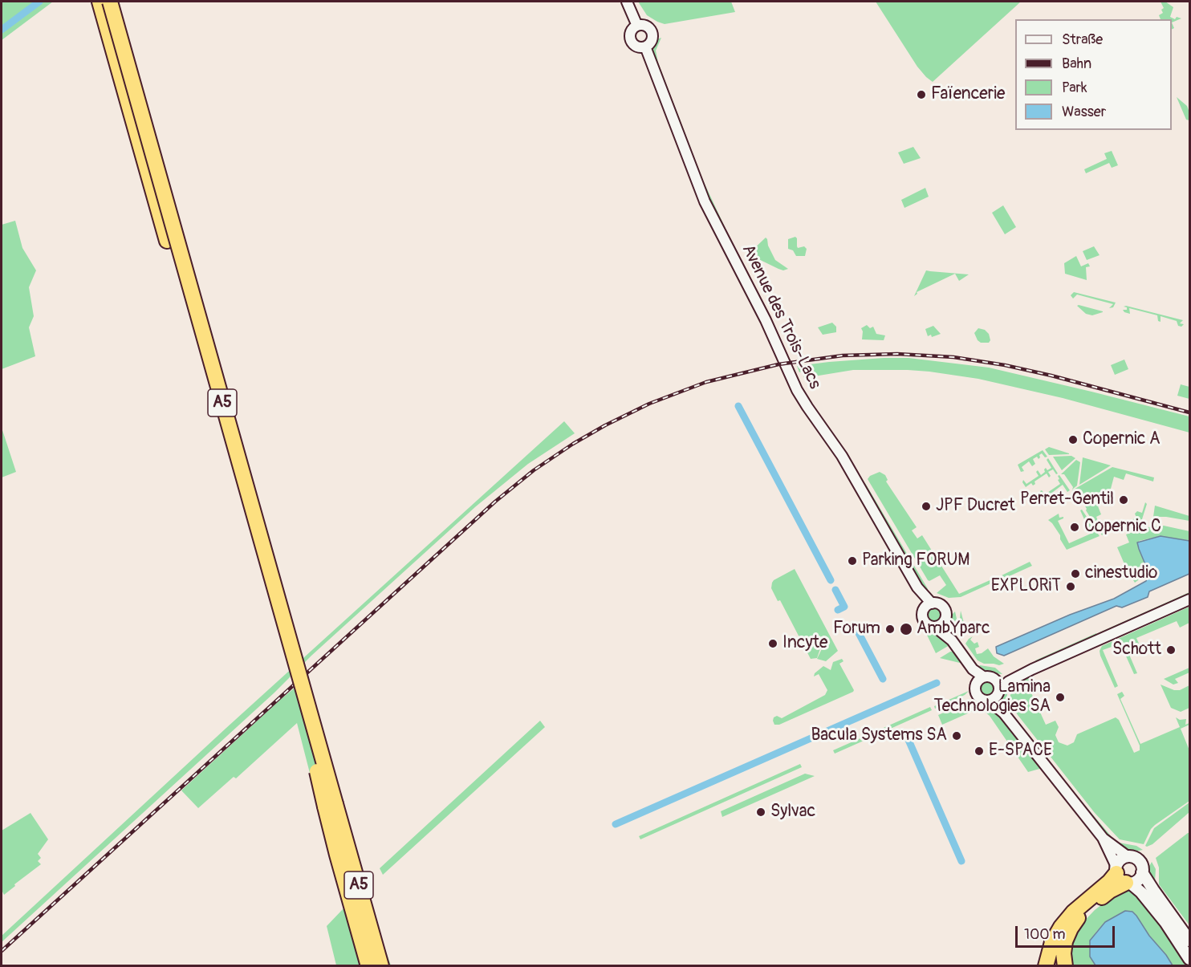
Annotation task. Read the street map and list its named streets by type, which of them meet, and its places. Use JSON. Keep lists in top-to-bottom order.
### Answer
{
  "streets": {
    "highway": ["A5"],
    "street": ["Avenue des Trois-Lacs"]
  },
  "places": [
    "Faïencerie",
    "Copernic A",
    "Perret-Gentil",
    "JPF Ducret",
    "Copernic C",
    "Parking FORUM",
    "cinestudio",
    "EXPLORiT",
    "Forum",
    "AmbYparc",
    "Incyte",
    "Schott",
    "Lamina Technologies SA",
    "Bacula Systems SA",
    "E-SPACE",
    "Sylvac"
  ],
  "legend": [
    "Straße",
    "Bahn",
    "Park",
    "Wasser"
  ],
  "scale_bar": "100 m"
}
